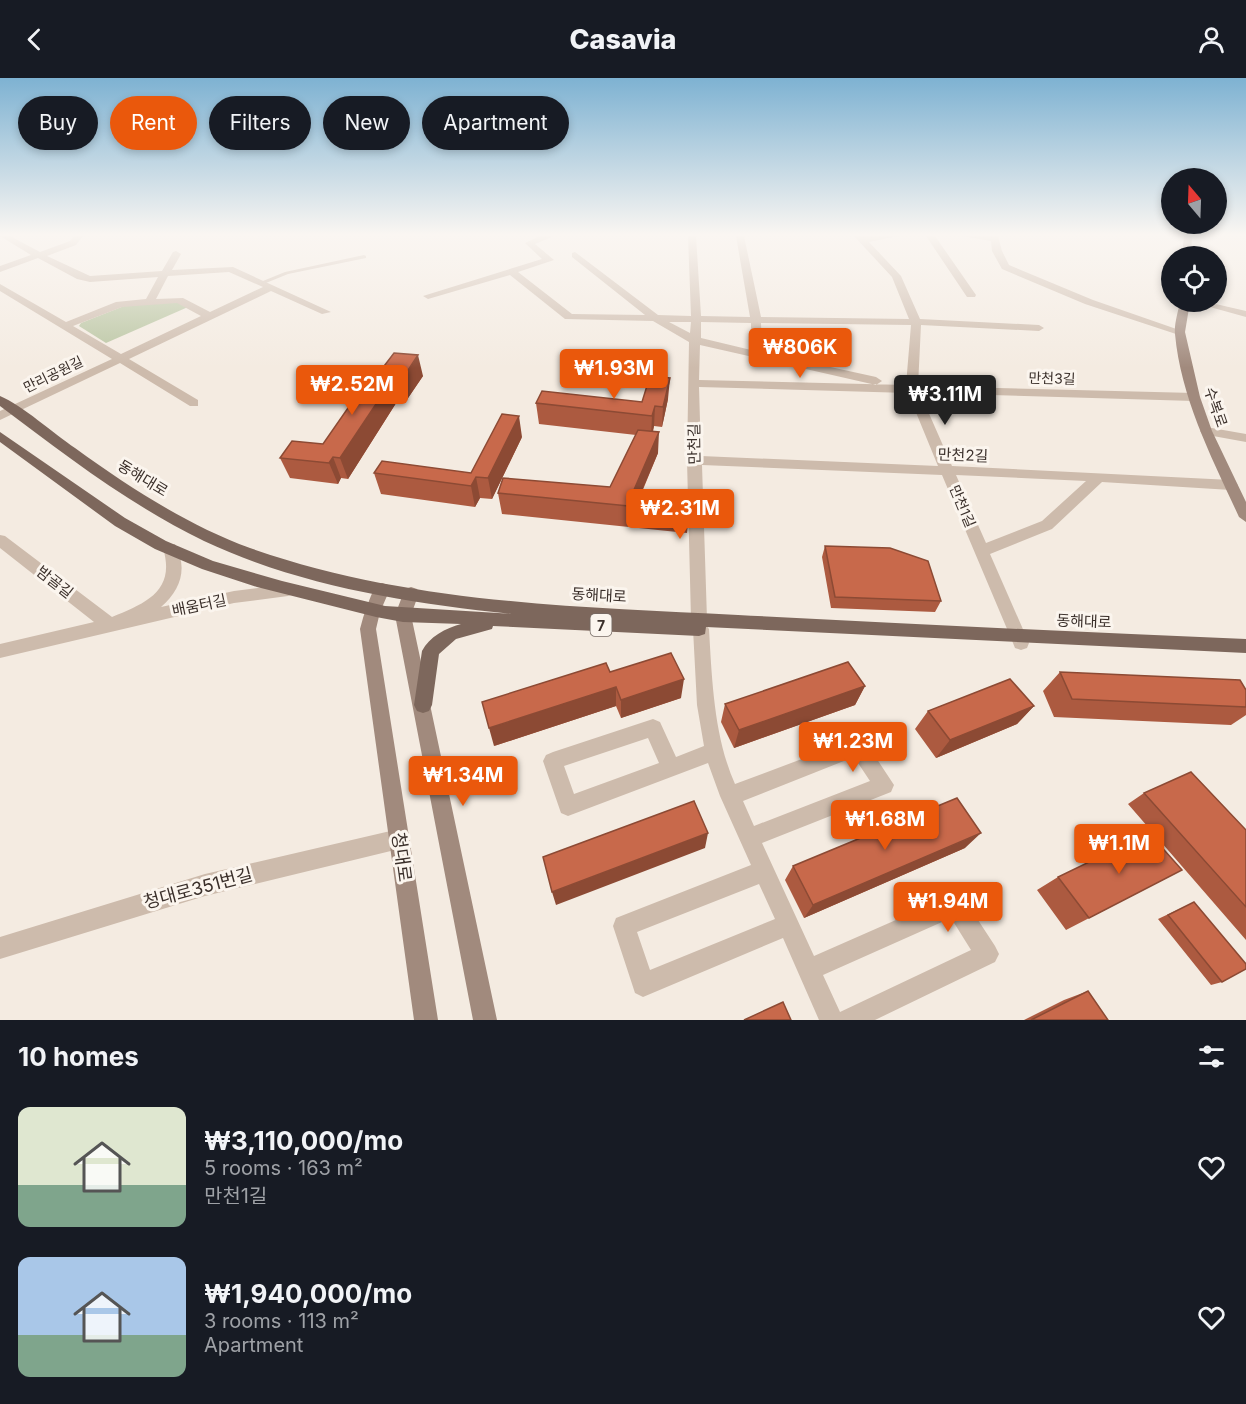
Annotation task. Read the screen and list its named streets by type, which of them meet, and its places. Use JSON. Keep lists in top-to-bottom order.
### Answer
{
  "streets": {
    "main road": ["동해대로", "7"],
    "street": [
      "만리공원길",
      "만천3길",
      "수복로",
      "만천길",
      "만천2길",
      "만천1길",
      "밤골길",
      "배움터길",
      "청대로",
      "청대로351번길"
    ]
  },
  "crossings": [
    ["만리공원길", "동해대로"],
    ["만천3길", "수복로"],
    ["만천3길", "만천길"],
    ["만천3길", "만천1길"],
    ["수복로", "만천2길"],
    ["만천길", "만천2길"],
    ["만천길", "동해대로"],
    ["만천2길", "만천1길"],
    ["동해대로", "만천1길"],
    ["동해대로", "배움터길"],
    ["동해대로", "청대로"],
    ["밤골길", "배움터길"],
    ["청대로", "청대로351번길"]
  ],
  "north": "top",
  "page": {
    "header": "Casavia",
    "chip": [
      "Buy",
      "Rent",
      "Filters",
      "New",
      "Apartment"
    ],
    "price": [
      "₩806K",
      "₩1.93M",
      "₩2.52M",
      "₩3.11M",
      "₩2.31M",
      "₩1.23M",
      "₩1.34M",
      "₩1.68M",
      "₩1.1M",
      "₩1.94M"
    ],
    "heading": "10 homes",
    "list": [
      {
        "name": "₩3,110,000/mo",
        "note": "5 rooms · 163 m² · 만천1길"
      },
      {
        "name": "₩1,940,000/mo",
        "note": "3 rooms · 113 m² · Apartment"
      }
    ]
  }
}
